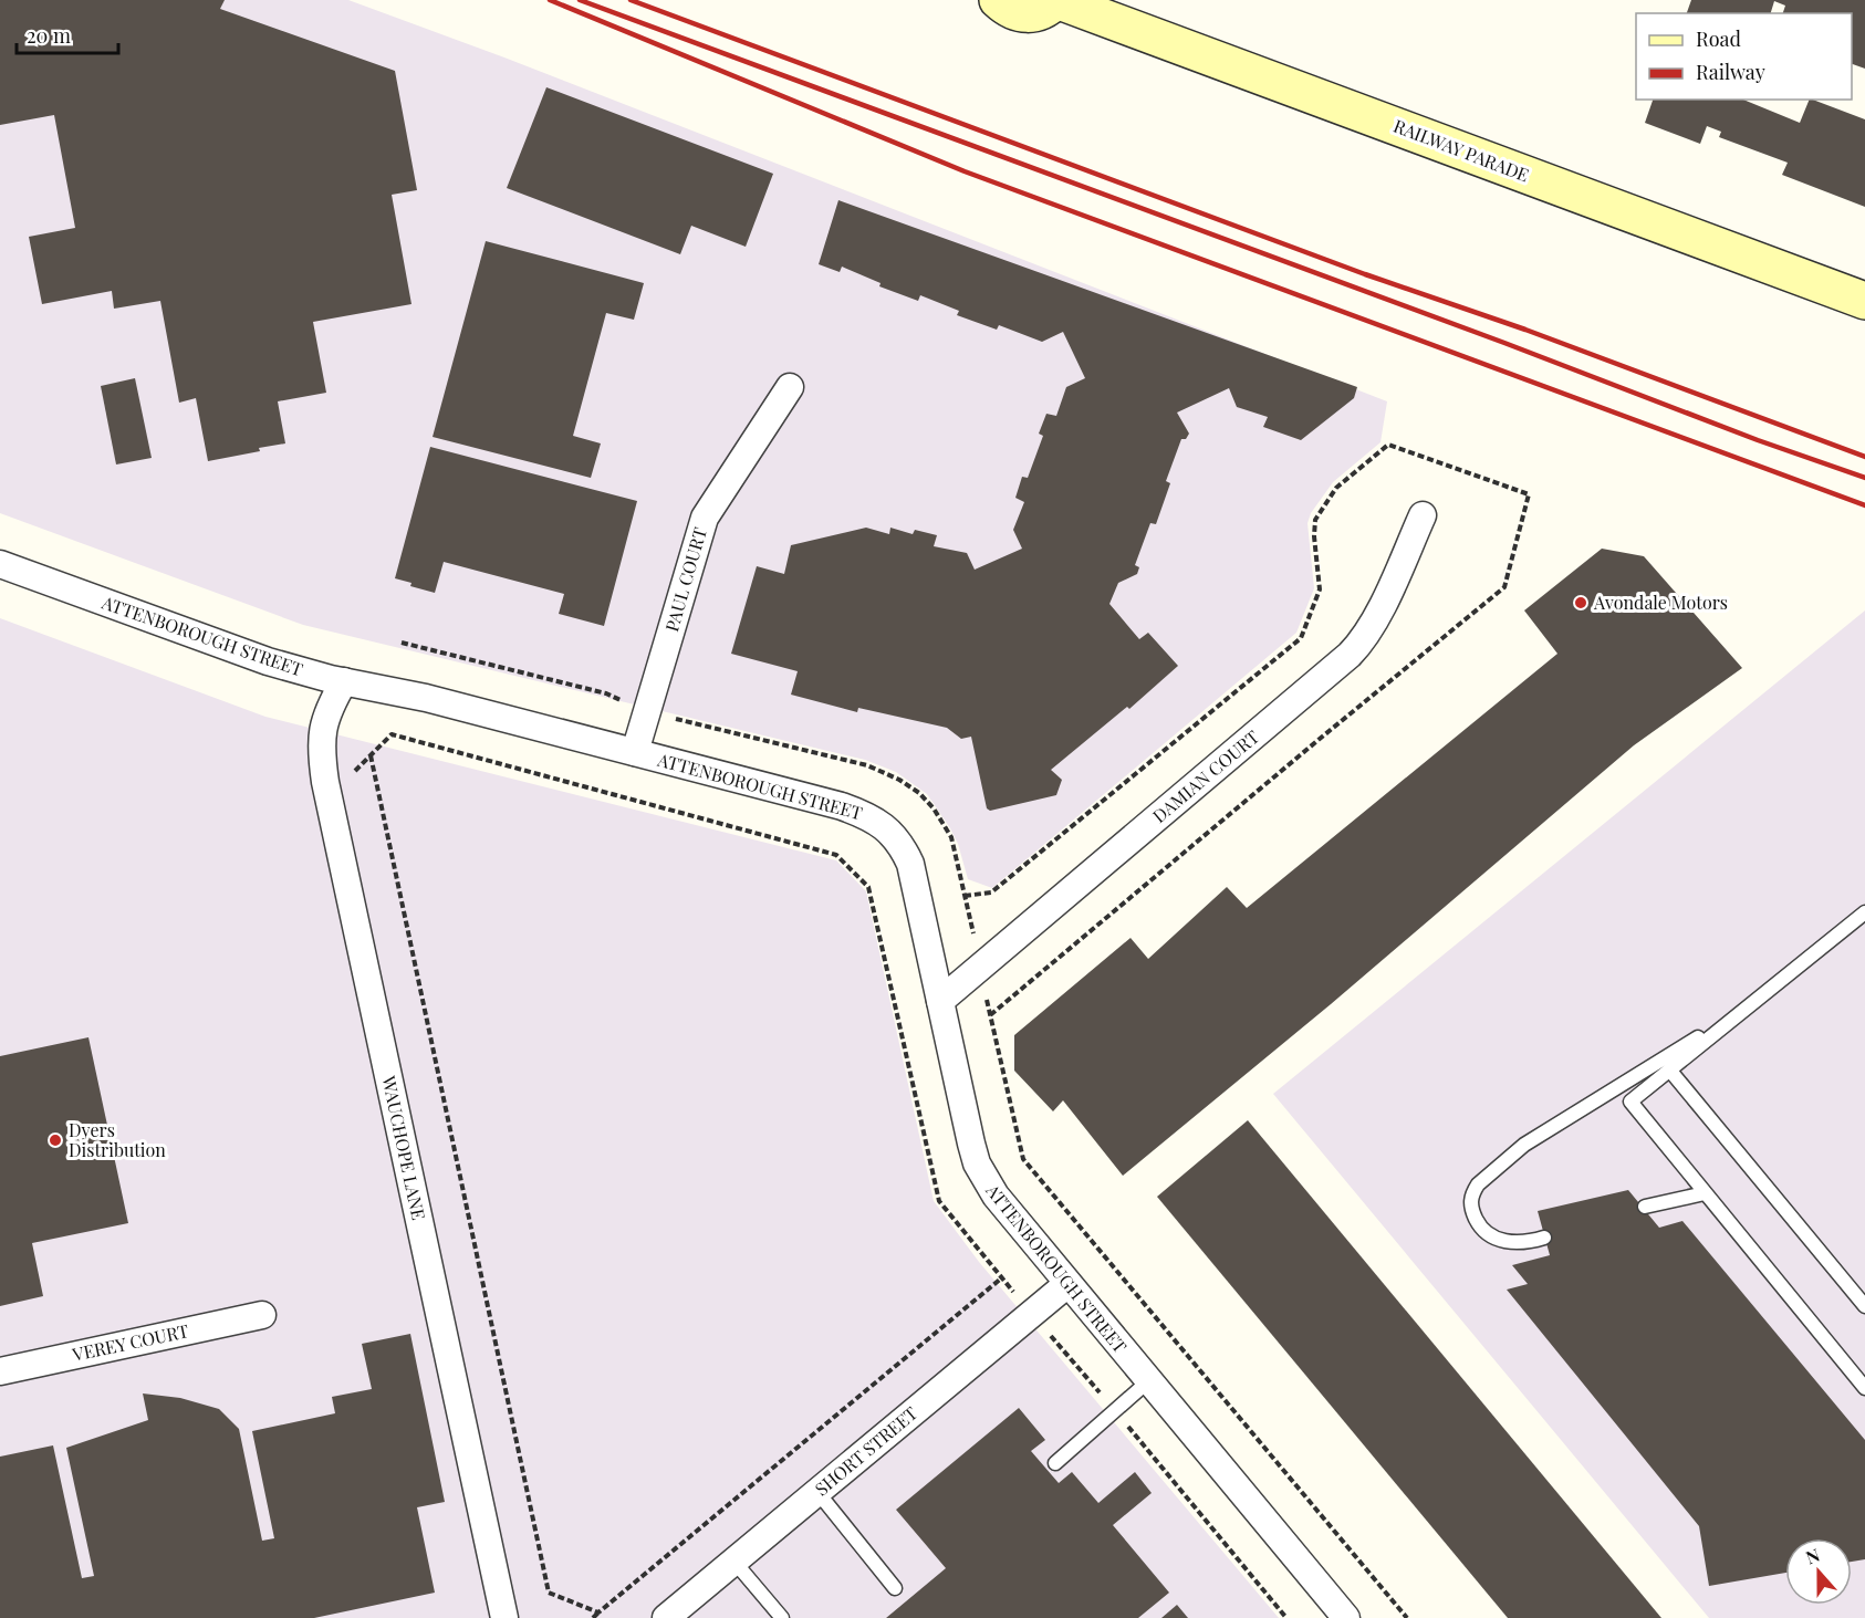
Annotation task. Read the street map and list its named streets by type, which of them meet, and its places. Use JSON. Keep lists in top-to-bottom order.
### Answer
{
  "streets": {
    "main road": ["RAILWAY PARADE"],
    "street": [
      "PAUL COURT",
      "ATTENBOROUGH STREET",
      "DAMIAN COURT",
      "WAUCHOPE LANE",
      "VEREY COURT",
      "SHORT STREET"
    ]
  },
  "crossings": [
    ["PAUL COURT", "ATTENBOROUGH STREET"],
    ["ATTENBOROUGH STREET", "DAMIAN COURT"],
    ["ATTENBOROUGH STREET", "WAUCHOPE LANE"],
    ["ATTENBOROUGH STREET", "SHORT STREET"]
  ],
  "places": ["Avondale Motors", "Dyers Distribution"],
  "legend": ["Road", "Railway"],
  "scale_bar": "20 m",
  "north": "top"
}
